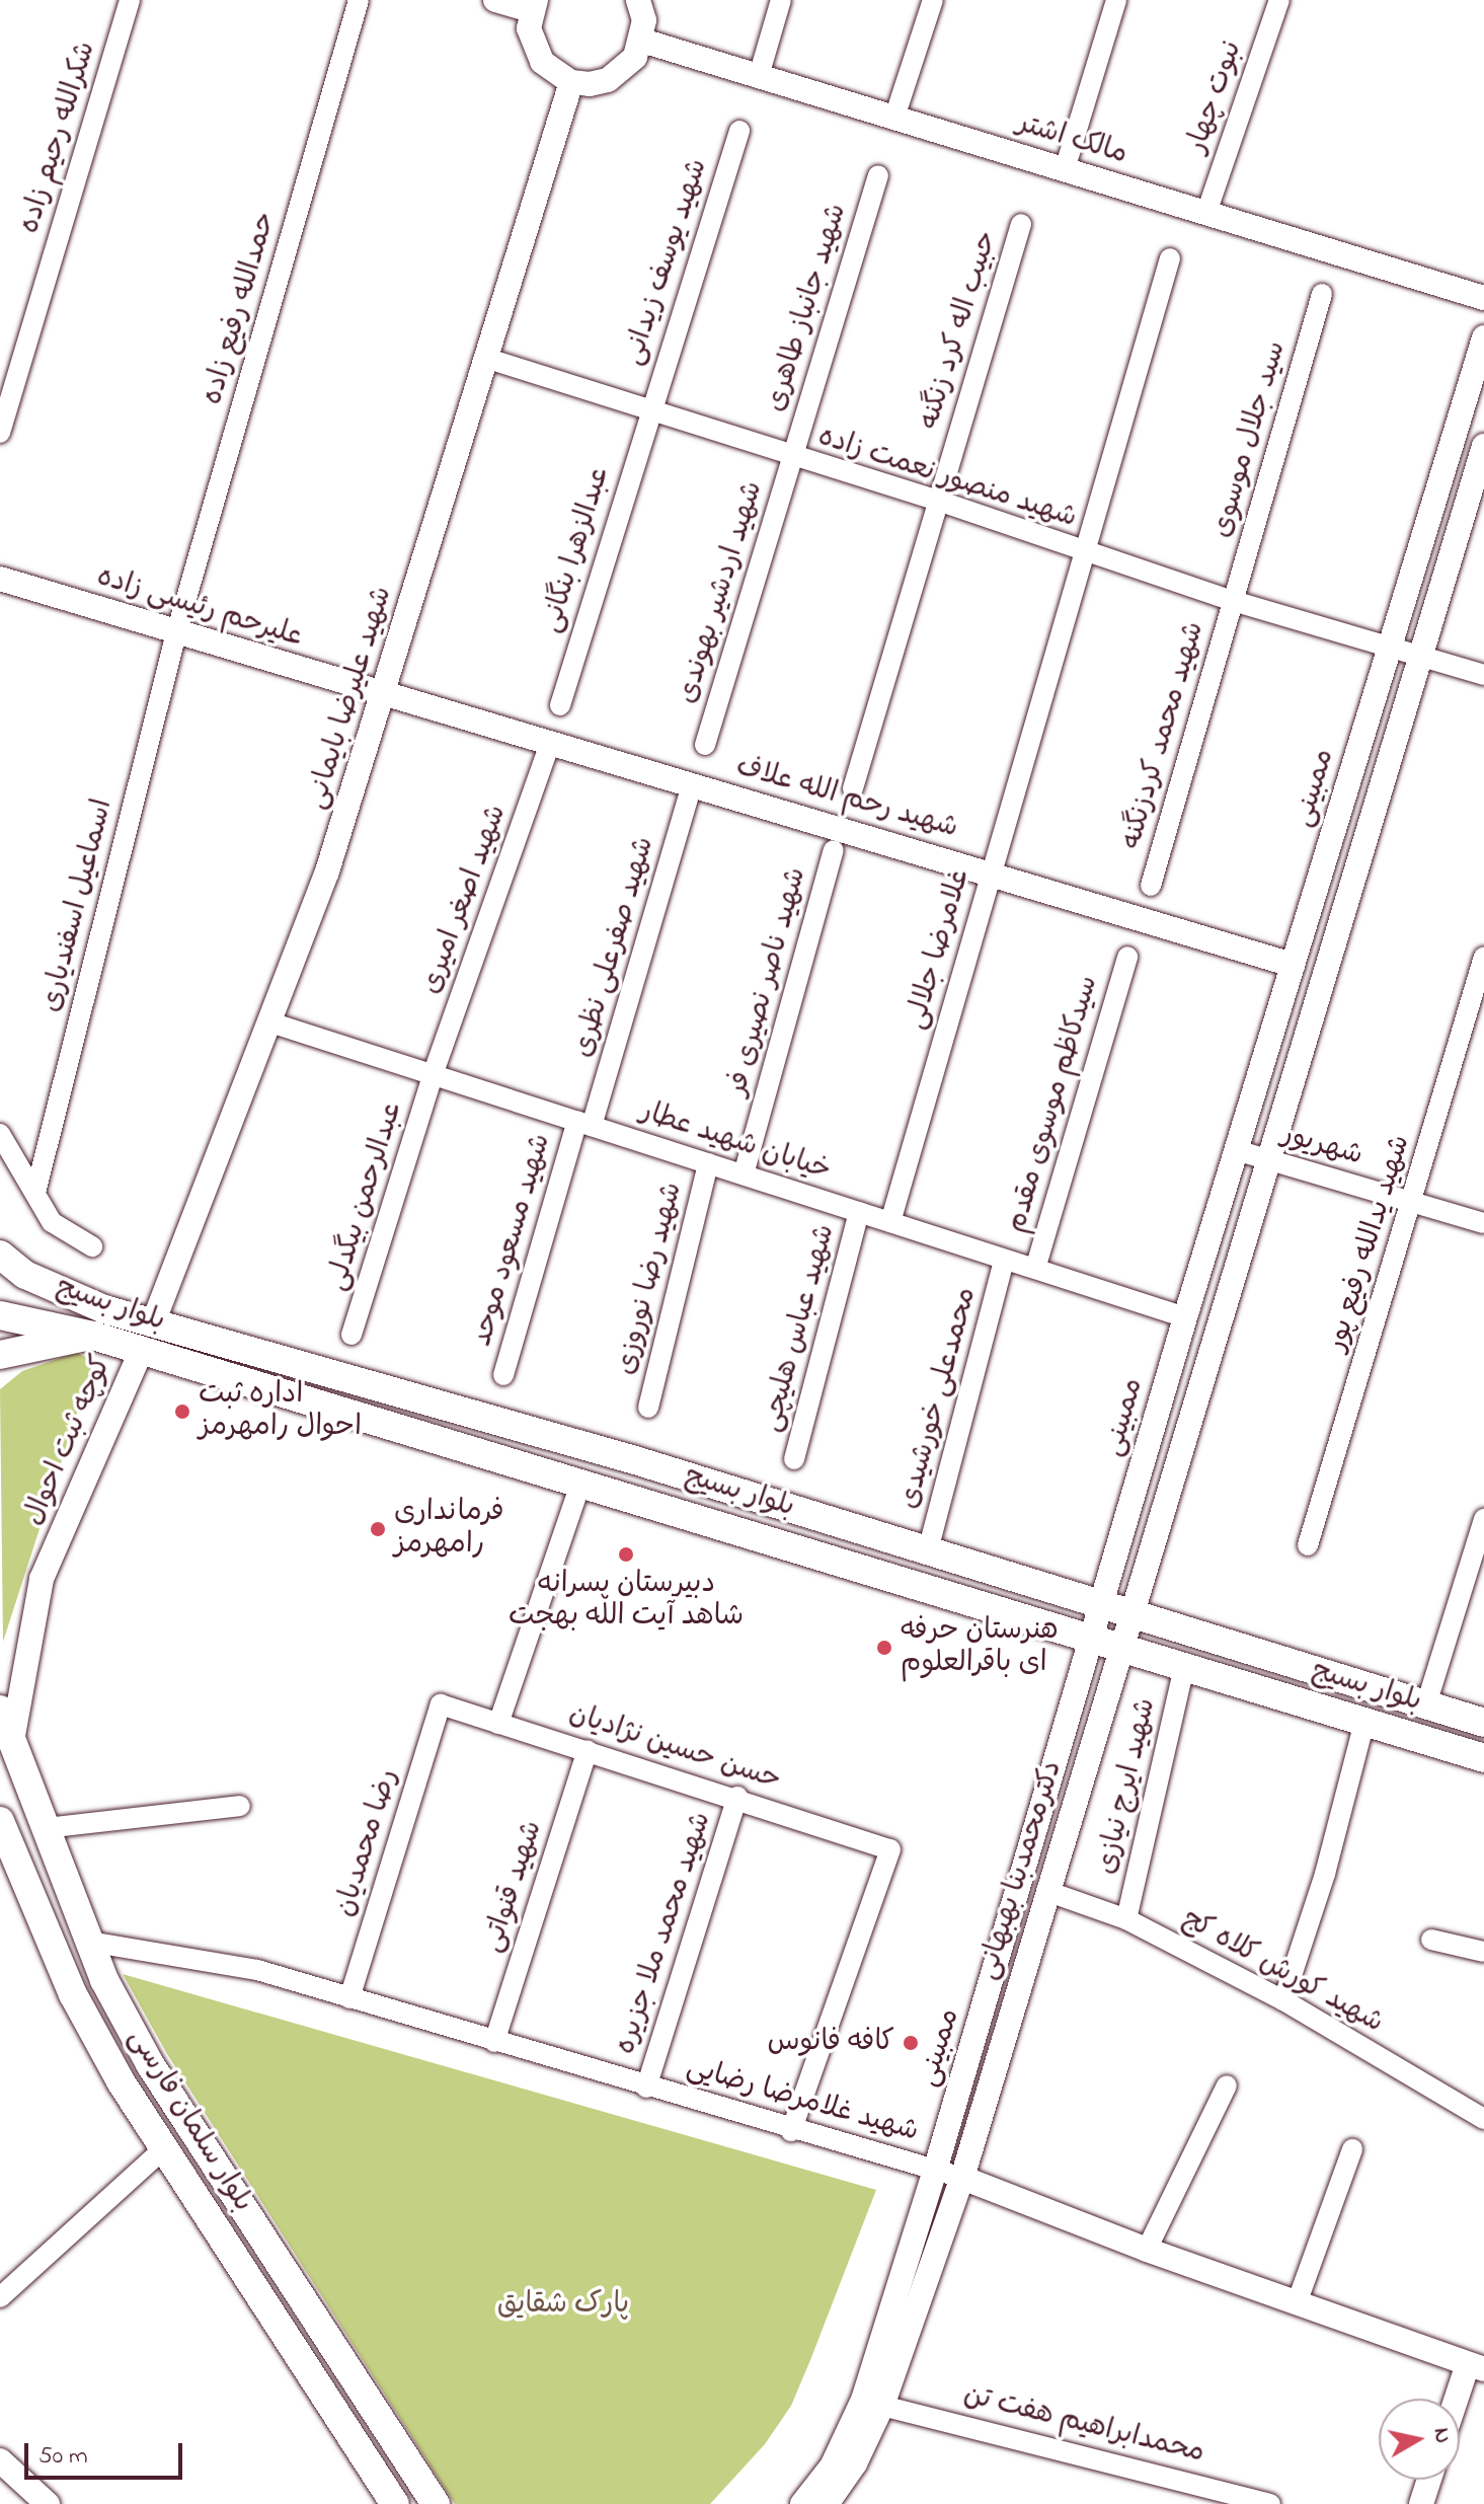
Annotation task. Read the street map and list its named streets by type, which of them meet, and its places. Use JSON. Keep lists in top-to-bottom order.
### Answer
{
  "streets": {
    "main road": ["بلوار بسیج", "بلوار سلمان فارسی"],
    "street": [
      "نبوت چهار",
      "شکرالله رحیم زاده",
      "مالک اشتر",
      "شهید یوسف زیدانی",
      "شهید جانباز طاهری",
      "حمدالله رفیع زاده",
      "حبیب اله کرد زنگنه",
      "سید جلال موسوی",
      "شهید منصور نعمت زاده",
      "عبدالزهرا بنگانی",
      "شهید اردشیر بهوندی",
      "علیرحم رئیسی زاده",
      "شهید علیرضا بایمانی",
      "شهید محمد کردزنگنه",
      "ممبینی",
      "شهید رحم الله علاف",
      "شهید اصغر امیری",
      "اسماعیل اسفندیاری",
      "شهید صفرعلی نظری",
      "غلامرضا جلالی",
      "شهید ناصر نصیری فر",
      "سیدکاظم موسوی مقدم",
      "خیابان شهید عطار",
      "شهریور",
      "عبدالرحمن بیگدلی",
      "شهید مسعود موحد",
      "شهید یدالله رفیع پور",
      "شهید رضا نوروزی",
      "شهید عباس هلیچی",
      "محمدعلی خورشیدی",
      "کوچه ثبت احوال",
      "حسن حسین نژادیان",
      "شهید ایرج نیازی",
      "رضا محمدیان",
      "دکترمحمدبنا بهبهانی",
      "شهید قنواتی",
      "شهید محمد ملا جزیره",
      "شهید کورش کلاه کج",
      "شهید غلامرضا رضایی",
      "محمدابراهیم هفت تن"
    ]
  },
  "crossings": [
    ["نبوت چهار", "مالک اشتر"],
    ["شهید یوسف زیدانی", "شهید منصور نعمت زاده"],
    ["شهید یوسف زیدانی", "عبدالزهرا بنگانی"],
    ["شهید جانباز طاهری", "شهید منصور نعمت زاده"],
    ["شهید جانباز طاهری", "شهید اردشیر بهوندی"],
    ["حمدالله رفیع زاده", "علیرحم رئیسی زاده"],
    ["حمدالله رفیع زاده", "اسماعیل اسفندیاری"],
    ["حبیب اله کرد زنگنه", "شهید منصور نعمت زاده"],
    ["سید جلال موسوی", "شهید منصور نعمت زاده"],
    ["سید جلال موسوی", "شهید محمد کردزنگنه"],
    ["شهید منصور نعمت زاده", "عبدالزهرا بنگانی"],
    ["شهید منصور نعمت زاده", "شهید اردشیر بهوندی"],
    ["شهید منصور نعمت زاده", "شهید علیرضا بایمانی"],
    ["شهید منصور نعمت زاده", "شهید محمد کردزنگنه"],
    ["شهید منصور نعمت زاده", "ممبینی"],
    ["شهید منصور نعمت زاده", "غلامرضا جلالی"],
    ["علیرحم رئیسی زاده", "شهید علیرضا بایمانی"],
    ["علیرحم رئیسی زاده", "شهید رحم الله علاف"],
    ["علیرحم رئیسی زاده", "اسماعیل اسفندیاری"],
    ["شهید علیرضا بایمانی", "شهید رحم الله علاف"],
    ["شهید علیرضا بایمانی", "خیابان شهید عطار"],
    ["شهید علیرضا بایمانی", "بلوار بسیج"],
    ["ممبینی", "شهید رحم الله علاف"],
    ["ممبینی", "خیابان شهید عطار"],
    ["ممبینی", "شهریور"],
    ["ممبینی", "بلوار بسیج"],
    ["ممبینی", "شهید غلامرضا رضایی"],
    ["شهید رحم الله علاف", "شهید اصغر امیری"],
    ["شهید رحم الله علاف", "شهید صفرعلی نظری"],
    ["شهید رحم الله علاف", "غلامرضا جلالی"],
    ["شهید اصغر امیری", "خیابان شهید عطار"],
    ["شهید اصغر امیری", "عبدالرحمن بیگدلی"],
    ["شهید صفرعلی نظری", "خیابان شهید عطار"],
    ["شهید صفرعلی نظری", "شهید مسعود موحد"],
    ["غلامرضا جلالی", "خیابان شهید عطار"],
    ["شهید ناصر نصیری فر", "خیابان شهید عطار"],
    ["سیدکاظم موسوی مقدم", "خیابان شهید عطار"],
    ["خیابان شهید عطار", "عبدالرحمن بیگدلی"],
    ["خیابان شهید عطار", "شهید مسعود موحد"],
    ["خیابان شهید عطار", "شهید رضا نوروزی"],
    ["خیابان شهید عطار", "شهید عباس هلیچی"],
    ["خیابان شهید عطار", "محمدعلی خورشیدی"],
    ["شهریور", "شهید یدالله رفیع پور"],
    ["بلوار بسیج", "محمدعلی خورشیدی"],
    ["بلوار بسیج", "کوچه ثبت احوال"],
    ["بلوار بسیج", "شهید ایرج نیازی"],
    ["بلوار بسیج", "دکترمحمدبنا بهبهانی"],
    ["کوچه ثبت احوال", "بلوار سلمان فارسی"],
    ["حسن حسین نژادیان", "رضا محمدیان"],
    ["حسن حسین نژادیان", "شهید قنواتی"],
    ["حسن حسین نژادیان", "شهید محمد ملا جزیره"],
    ["حسن حسین نژادیان", "شهید غلامرضا رضایی"],
    ["شهید ایرج نیازی", "شهید کورش کلاه کج"],
    ["رضا محمدیان", "شهید غلامرضا رضایی"],
    ["دکترمحمدبنا بهبهانی", "شهید کورش کلاه کج"],
    ["دکترمحمدبنا بهبهانی", "شهید غلامرضا رضایی"],
    ["دکترمحمدبنا بهبهانی", "محمدابراهیم هفت تن"],
    ["شهید قنواتی", "شهید غلامرضا رضایی"],
    ["شهید محمد ملا جزیره", "شهید غلامرضا رضایی"],
    ["شهید غلامرضا رضایی", "بلوار سلمان فارسی"]
  ],
  "parks": ["پارک شقایق"],
  "places": [
    "اداره ثبت احوال رامهرمز",
    "فرمانداری رامهرمز",
    "دبیرستان پسرانه شاهد آیت الله بهجت",
    "هنرستان حرفه ای باقرالعلوم",
    "کافه فانوس"
  ],
  "scale_bar": "50 m",
  "north": "right"
}
